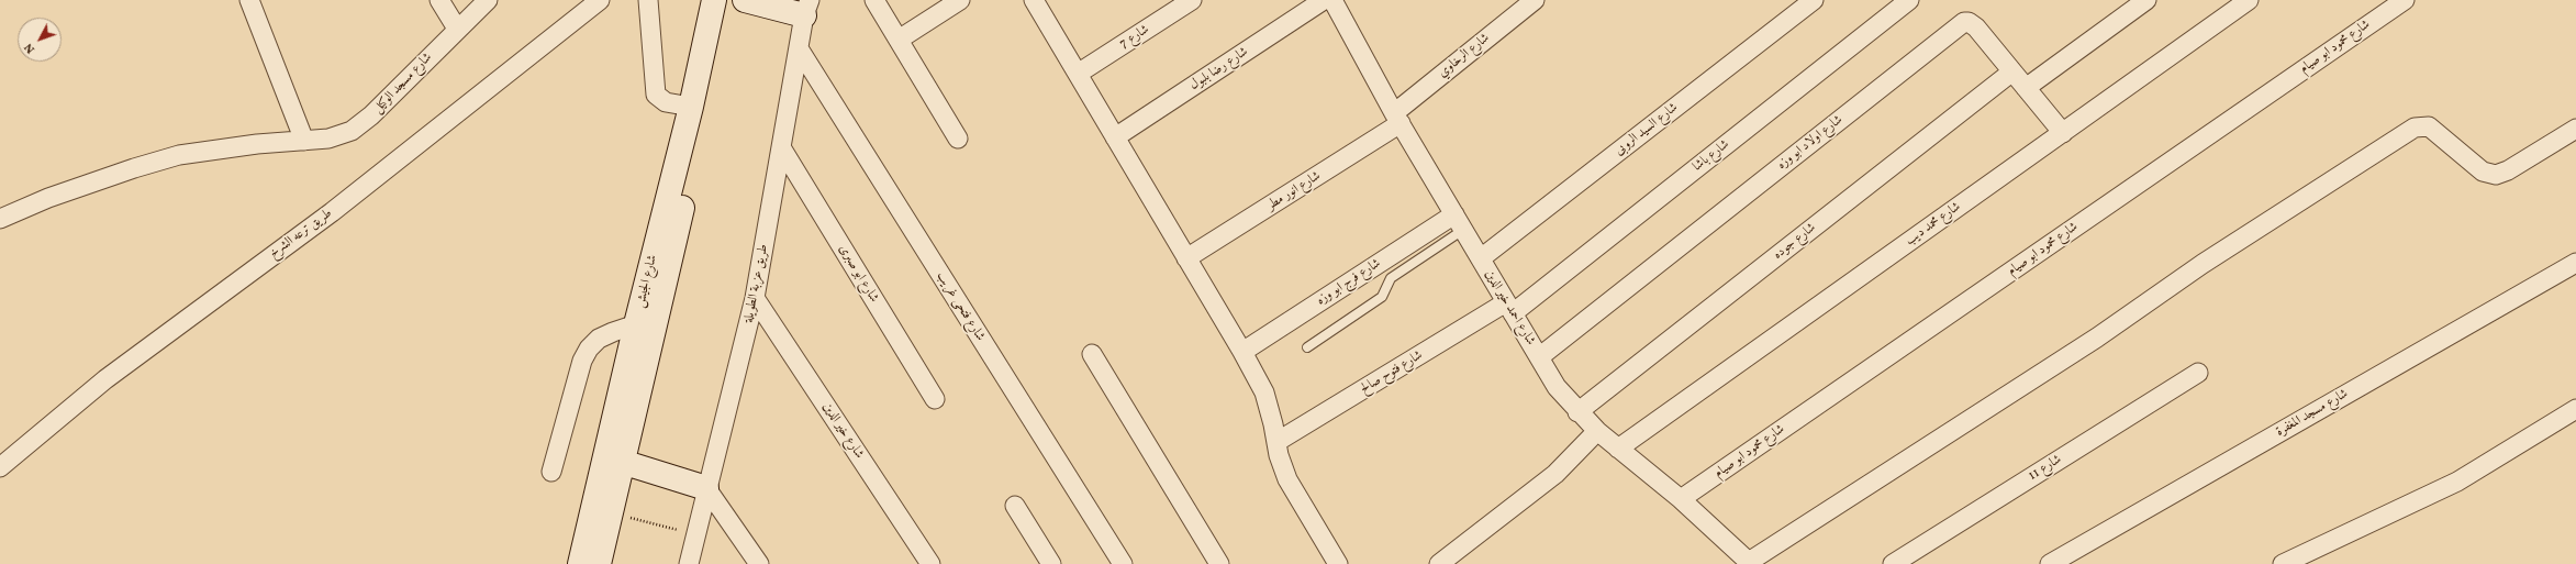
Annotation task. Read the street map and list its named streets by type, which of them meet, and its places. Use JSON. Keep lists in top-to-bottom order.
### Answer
{
  "streets": {
    "main road": ["شارع الجيش"],
    "street": [
      "شارع 7",
      "شارع محمود ابو صيام",
      "شارع الرخاوي",
      "شارع رضا بلبول",
      "شارع مسجد الوكيل",
      "شارع السيد الروبى",
      "شارع اولاد ابو وزه",
      "شارع باشا",
      "شارع انور مطر",
      "شارع محمد ديب",
      "طريق ترعه الشرخ",
      "شارع جوده",
      "شارع ابو صبرى",
      "شارع فرج ابو وزه",
      "طريق عزبة الطويلة",
      "شارع فتحى غريب",
      "شارع احمد خير الدين",
      "شارع فتوح صالح",
      "شارع مسجد المغفرة",
      "شارع خير الدين",
      "شارع 11"
    ]
  },
  "crossings": [
    ["شارع محمود ابو صيام", "شارع احمد خير الدين"],
    ["شارع الرخاوي", "شارع انور مطر"],
    ["شارع الرخاوي", "شارع احمد خير الدين"],
    ["شارع رضا بلبول", "شارع احمد خير الدين"],
    ["شارع السيد الروبى", "شارع احمد خير الدين"],
    ["شارع اولاد ابو وزه", "شارع محمد ديب"],
    ["شارع اولاد ابو وزه", "شارع جوده"],
    ["شارع اولاد ابو وزه", "شارع احمد خير الدين"],
    ["شارع باشا", "شارع احمد خير الدين"],
    ["شارع باشا", "شارع فتوح صالح"],
    ["شارع انور مطر", "شارع احمد خير الدين"],
    ["شارع محمد ديب", "شارع احمد خير الدين"],
    ["شارع جوده", "شارع احمد خير الدين"],
    ["شارع ابو صبرى", "طريق عزبة الطويلة"],
    ["شارع فرج ابو وزه", "شارع احمد خير الدين"],
    ["طريق عزبة الطويلة", "شارع فتحى غريب"],
    ["طريق عزبة الطويلة", "شارع خير الدين"],
    ["شارع احمد خير الدين", "شارع فتوح صالح"]
  ],
  "north": "bottom left"
}
